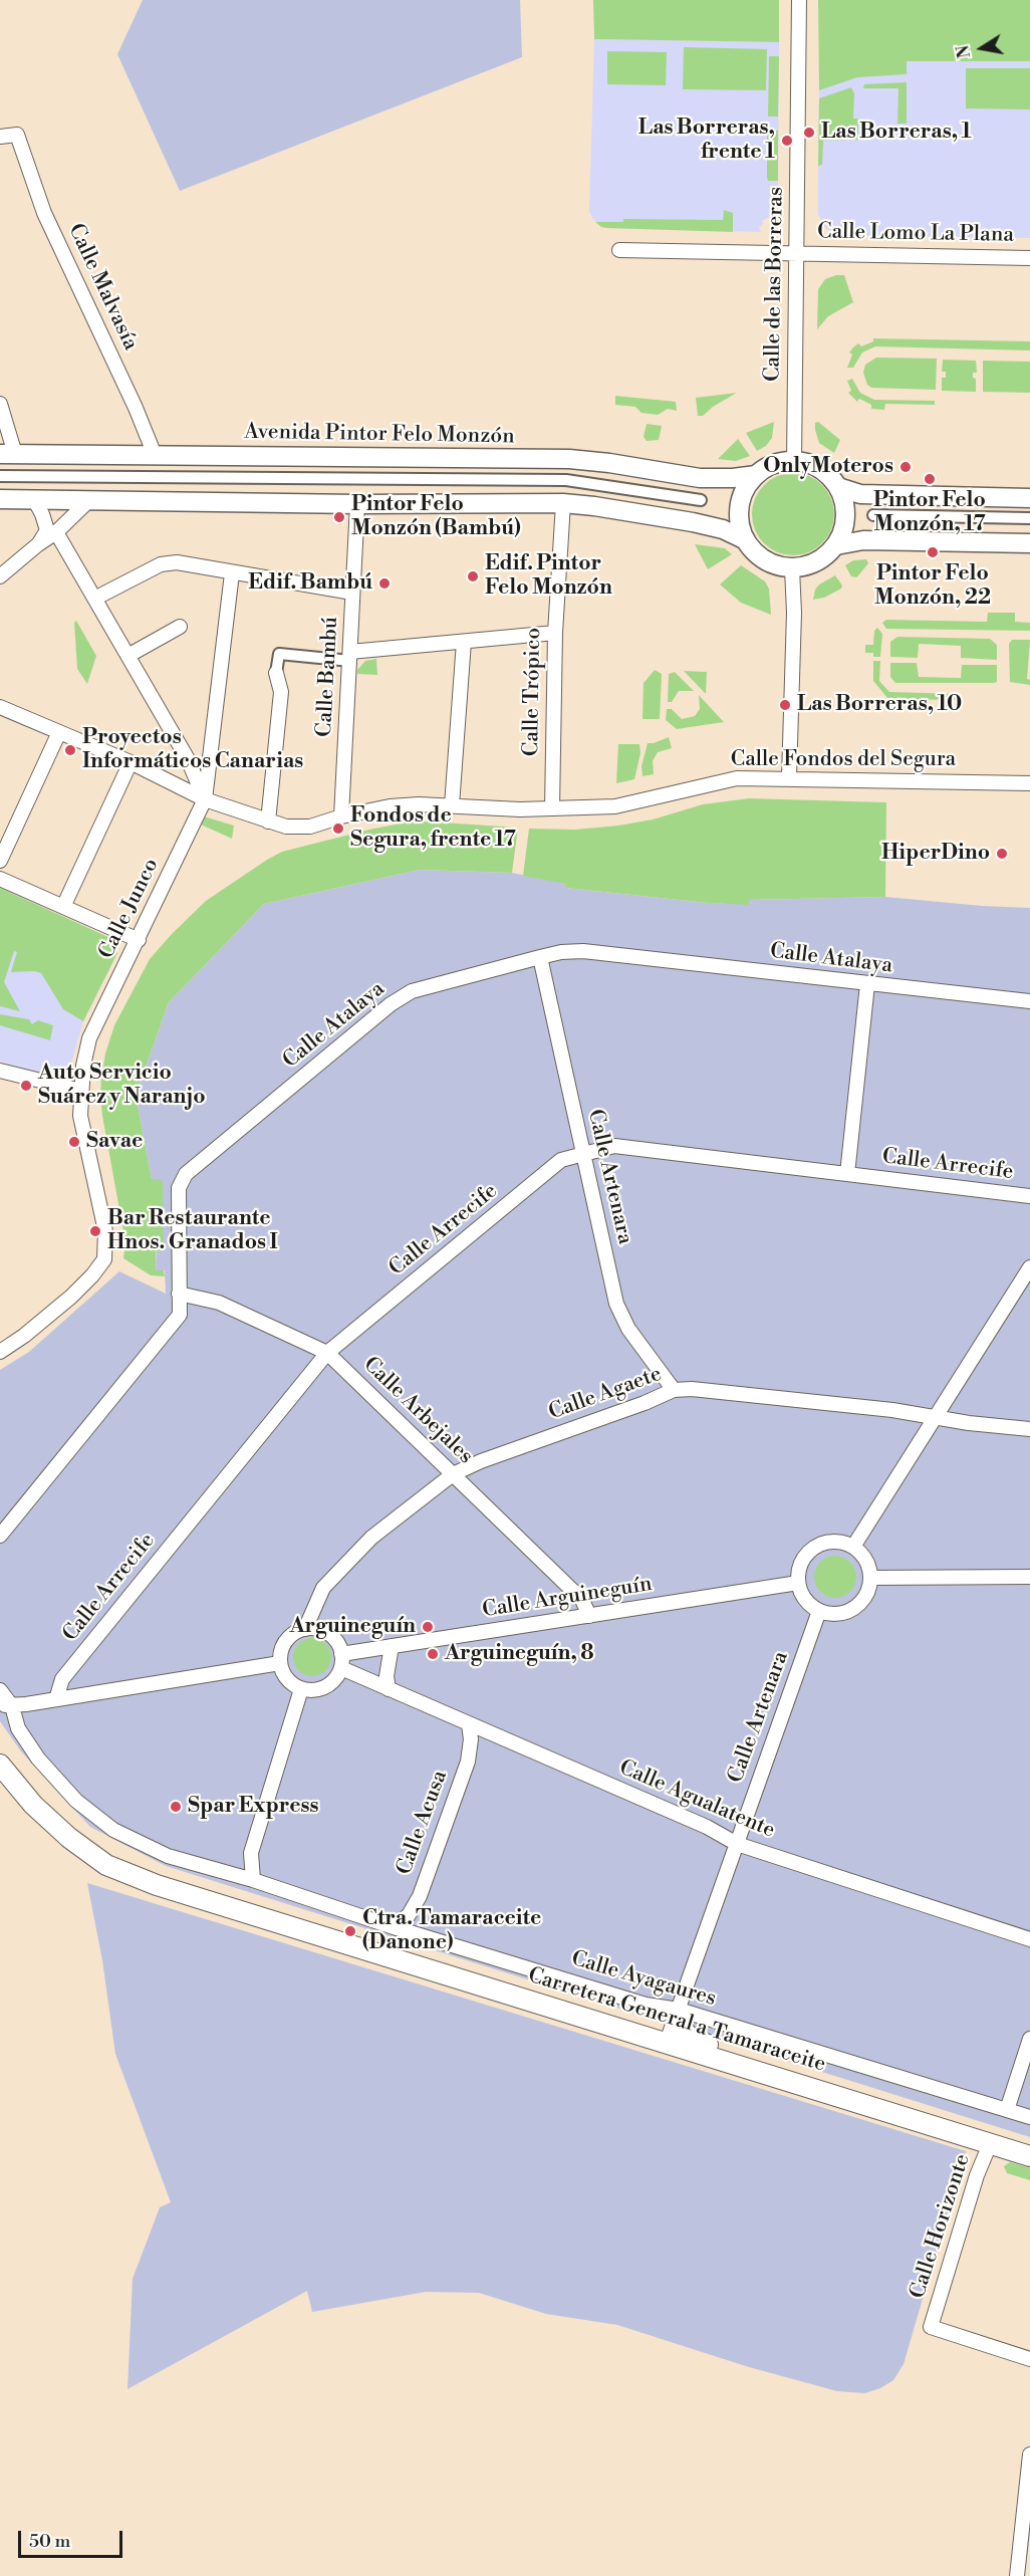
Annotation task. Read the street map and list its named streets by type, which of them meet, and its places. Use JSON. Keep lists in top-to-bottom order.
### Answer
{
  "streets": {
    "main road": ["Carretera General a Tamaraceite"],
    "street": [
      "Calle Lomo La Plana",
      "Calle de las Borreras",
      "Calle Malvasía",
      "Avenida Pintor Felo Monzón",
      "Calle Bambú",
      "Calle Trópico",
      "Calle Fondos del Segura",
      "Calle Junco",
      "Calle Atalaya",
      "Calle Arrecife",
      "Calle Artenara",
      "Calle Agaete",
      "Calle Arbejales",
      "Calle Arguineguín",
      "Calle Agualatente",
      "Calle Acusa",
      "Calle Ayagaures",
      "Calle Horizonte"
    ]
  },
  "crossings": [
    ["Calle Lomo La Plana", "Calle de las Borreras"],
    ["Calle de las Borreras", "Avenida Pintor Felo Monzón"],
    ["Calle Malvasía", "Avenida Pintor Felo Monzón"],
    ["Calle Bambú", "Calle Fondos del Segura"],
    ["Calle Trópico", "Calle Fondos del Segura"],
    ["Calle Fondos del Segura", "Calle Junco"],
    ["Calle Atalaya", "Calle Artenara"],
    ["Calle Atalaya", "Calle Arbejales"],
    ["Calle Arrecife", "Calle Artenara"],
    ["Calle Arrecife", "Calle Arbejales"],
    ["Calle Artenara", "Calle Agaete"],
    ["Calle Artenara", "Calle Arguineguín"],
    ["Calle Artenara", "Calle Agualatente"],
    ["Calle Artenara", "Calle Ayagaures"],
    ["Calle Artenara", "Carretera General a Tamaraceite"],
    ["Calle Agaete", "Calle Arbejales"],
    ["Calle Agaete", "Calle Arguineguín"],
    ["Calle Agaete", "Calle Agualatente"],
    ["Calle Arbejales", "Calle Arguineguín"],
    ["Calle Arguineguín", "Calle Agualatente"],
    ["Calle Agualatente", "Calle Acusa"],
    ["Calle Acusa", "Calle Ayagaures"],
    ["Carretera General a Tamaraceite", "Calle Horizonte"]
  ],
  "places": [
    "Las Borreras, 1",
    "Las Borreras, frente 1",
    "OnlyMoteros",
    "Pintor Felo Monzón, 17",
    "Pintor Felo Monzón (Bambú)",
    "Pintor Felo Monzón, 22",
    "Edif. Pintor Felo Monzón",
    "Edif. Bambú",
    "Las Borreras, 10",
    "Proyectos Informáticos Canarias",
    "Fondos de Segura, frente 17",
    "HiperDino",
    "Auto Servicio Suárez y Naranjo",
    "Savae",
    "Bar Restaurante Hnos. Granados I",
    "Arguineguín",
    "Arguineguín, 8",
    "Spar Express",
    "Ctra. Tamaraceite (Danone)"
  ],
  "scale_bar": "50 m",
  "north": "left"
}
